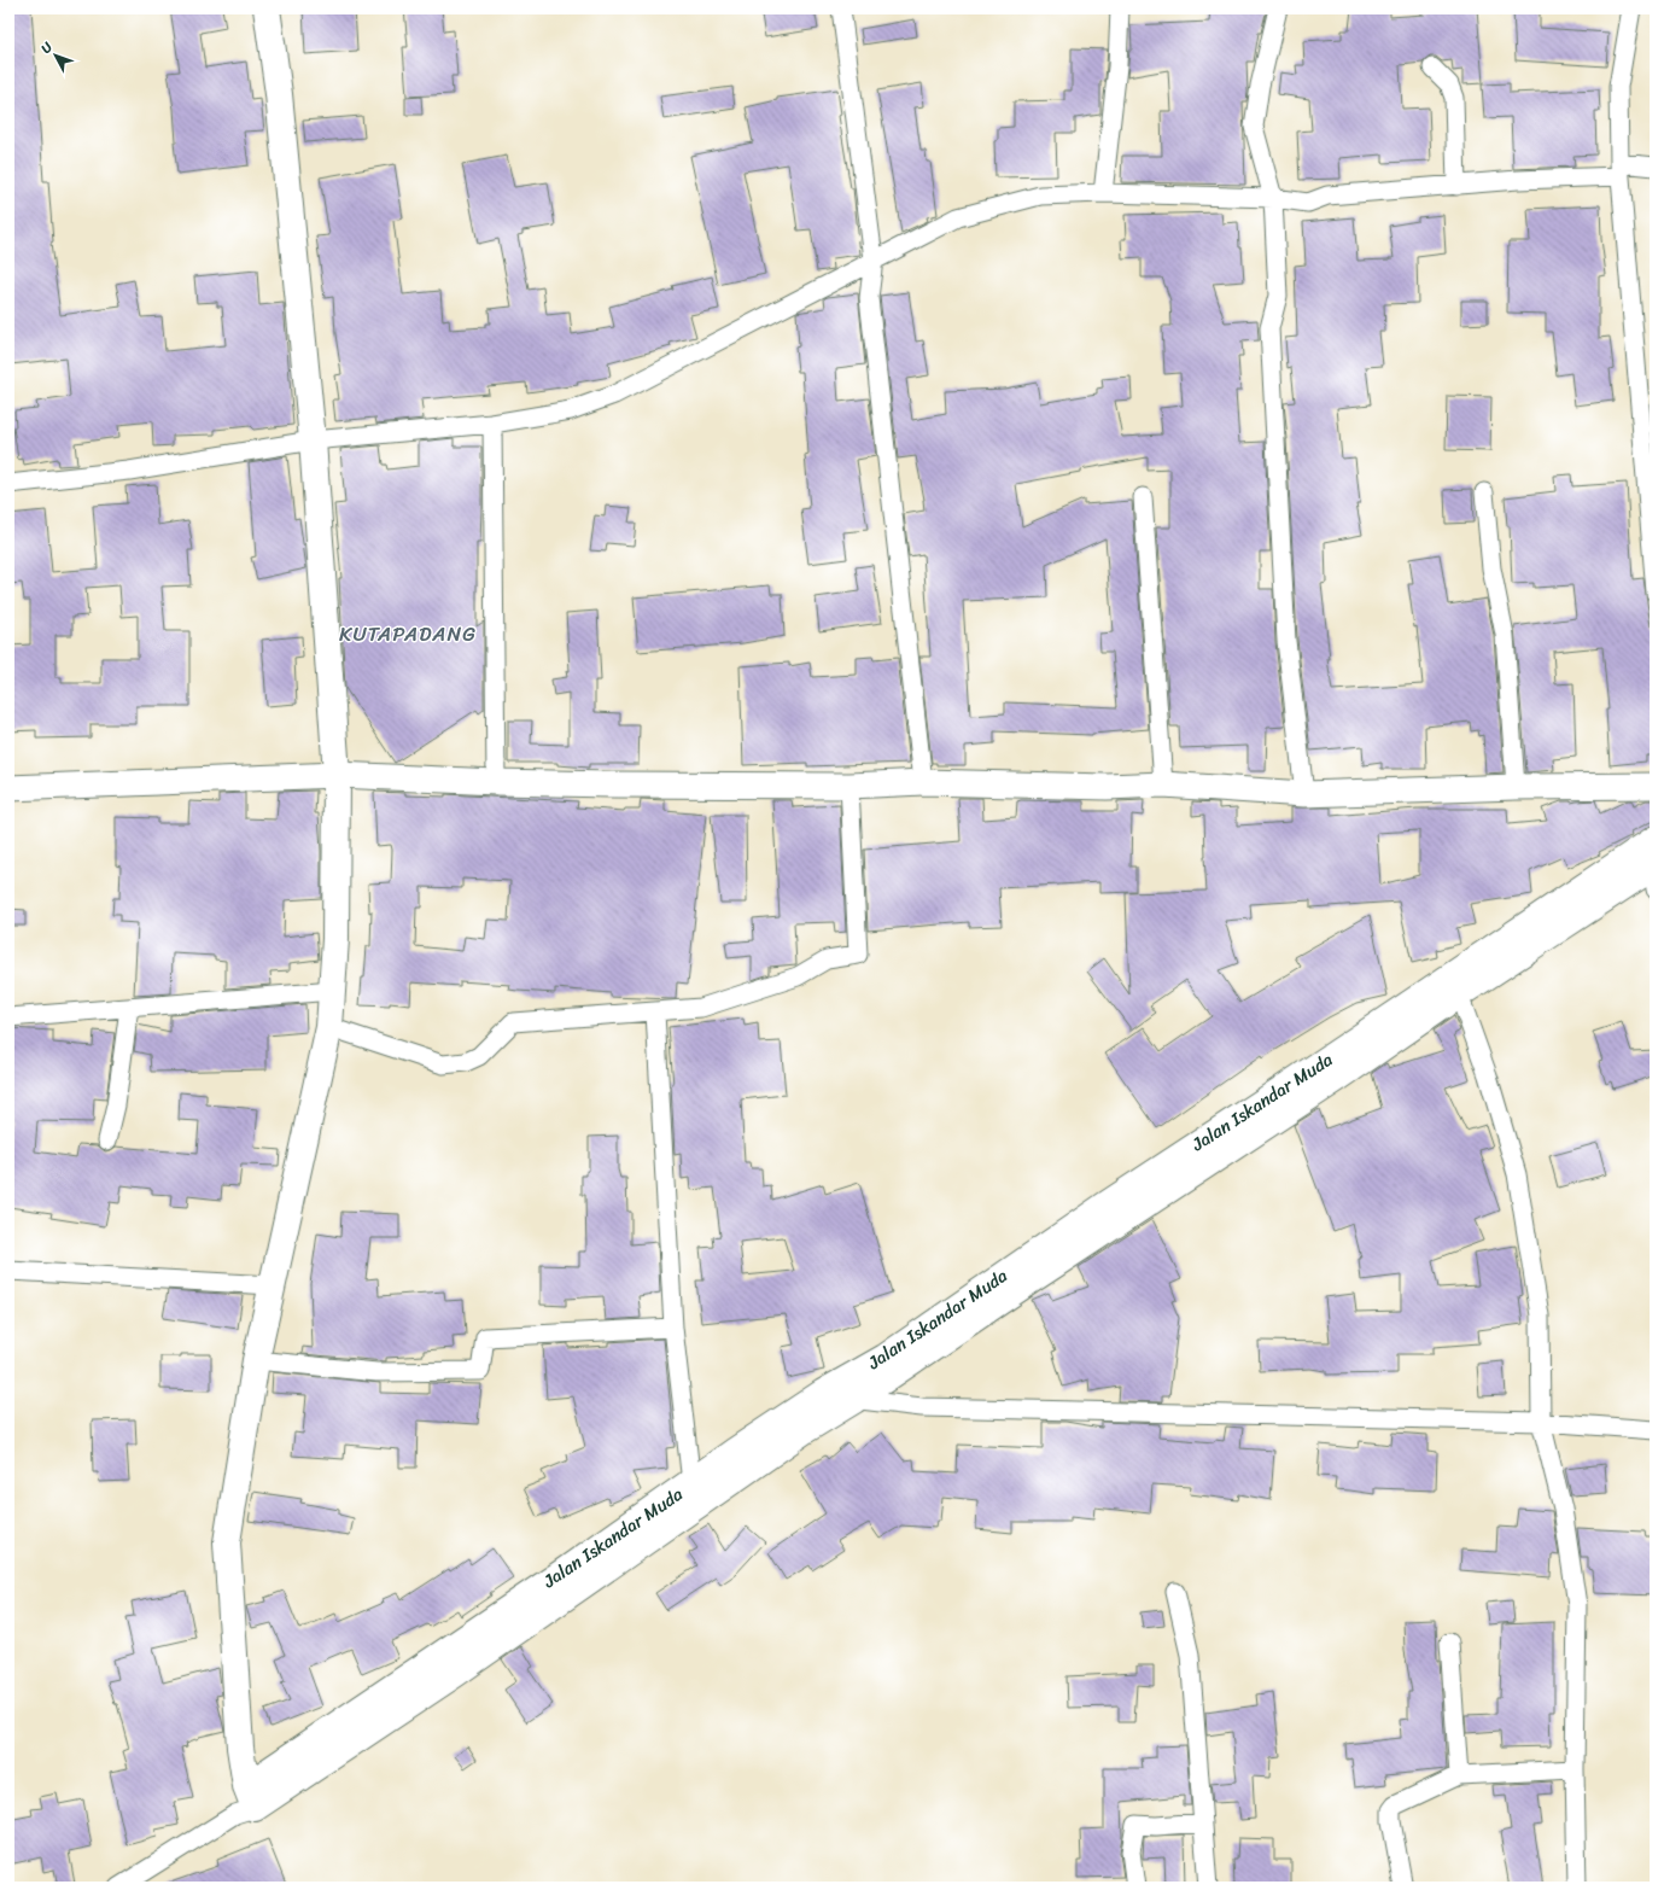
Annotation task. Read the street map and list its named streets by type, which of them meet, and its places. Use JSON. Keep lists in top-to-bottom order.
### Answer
{
  "streets": {
    "highway": ["Jalan Iskandar Muda"]
  },
  "districts": ["KUTAPADANG"],
  "north": "top left"
}
